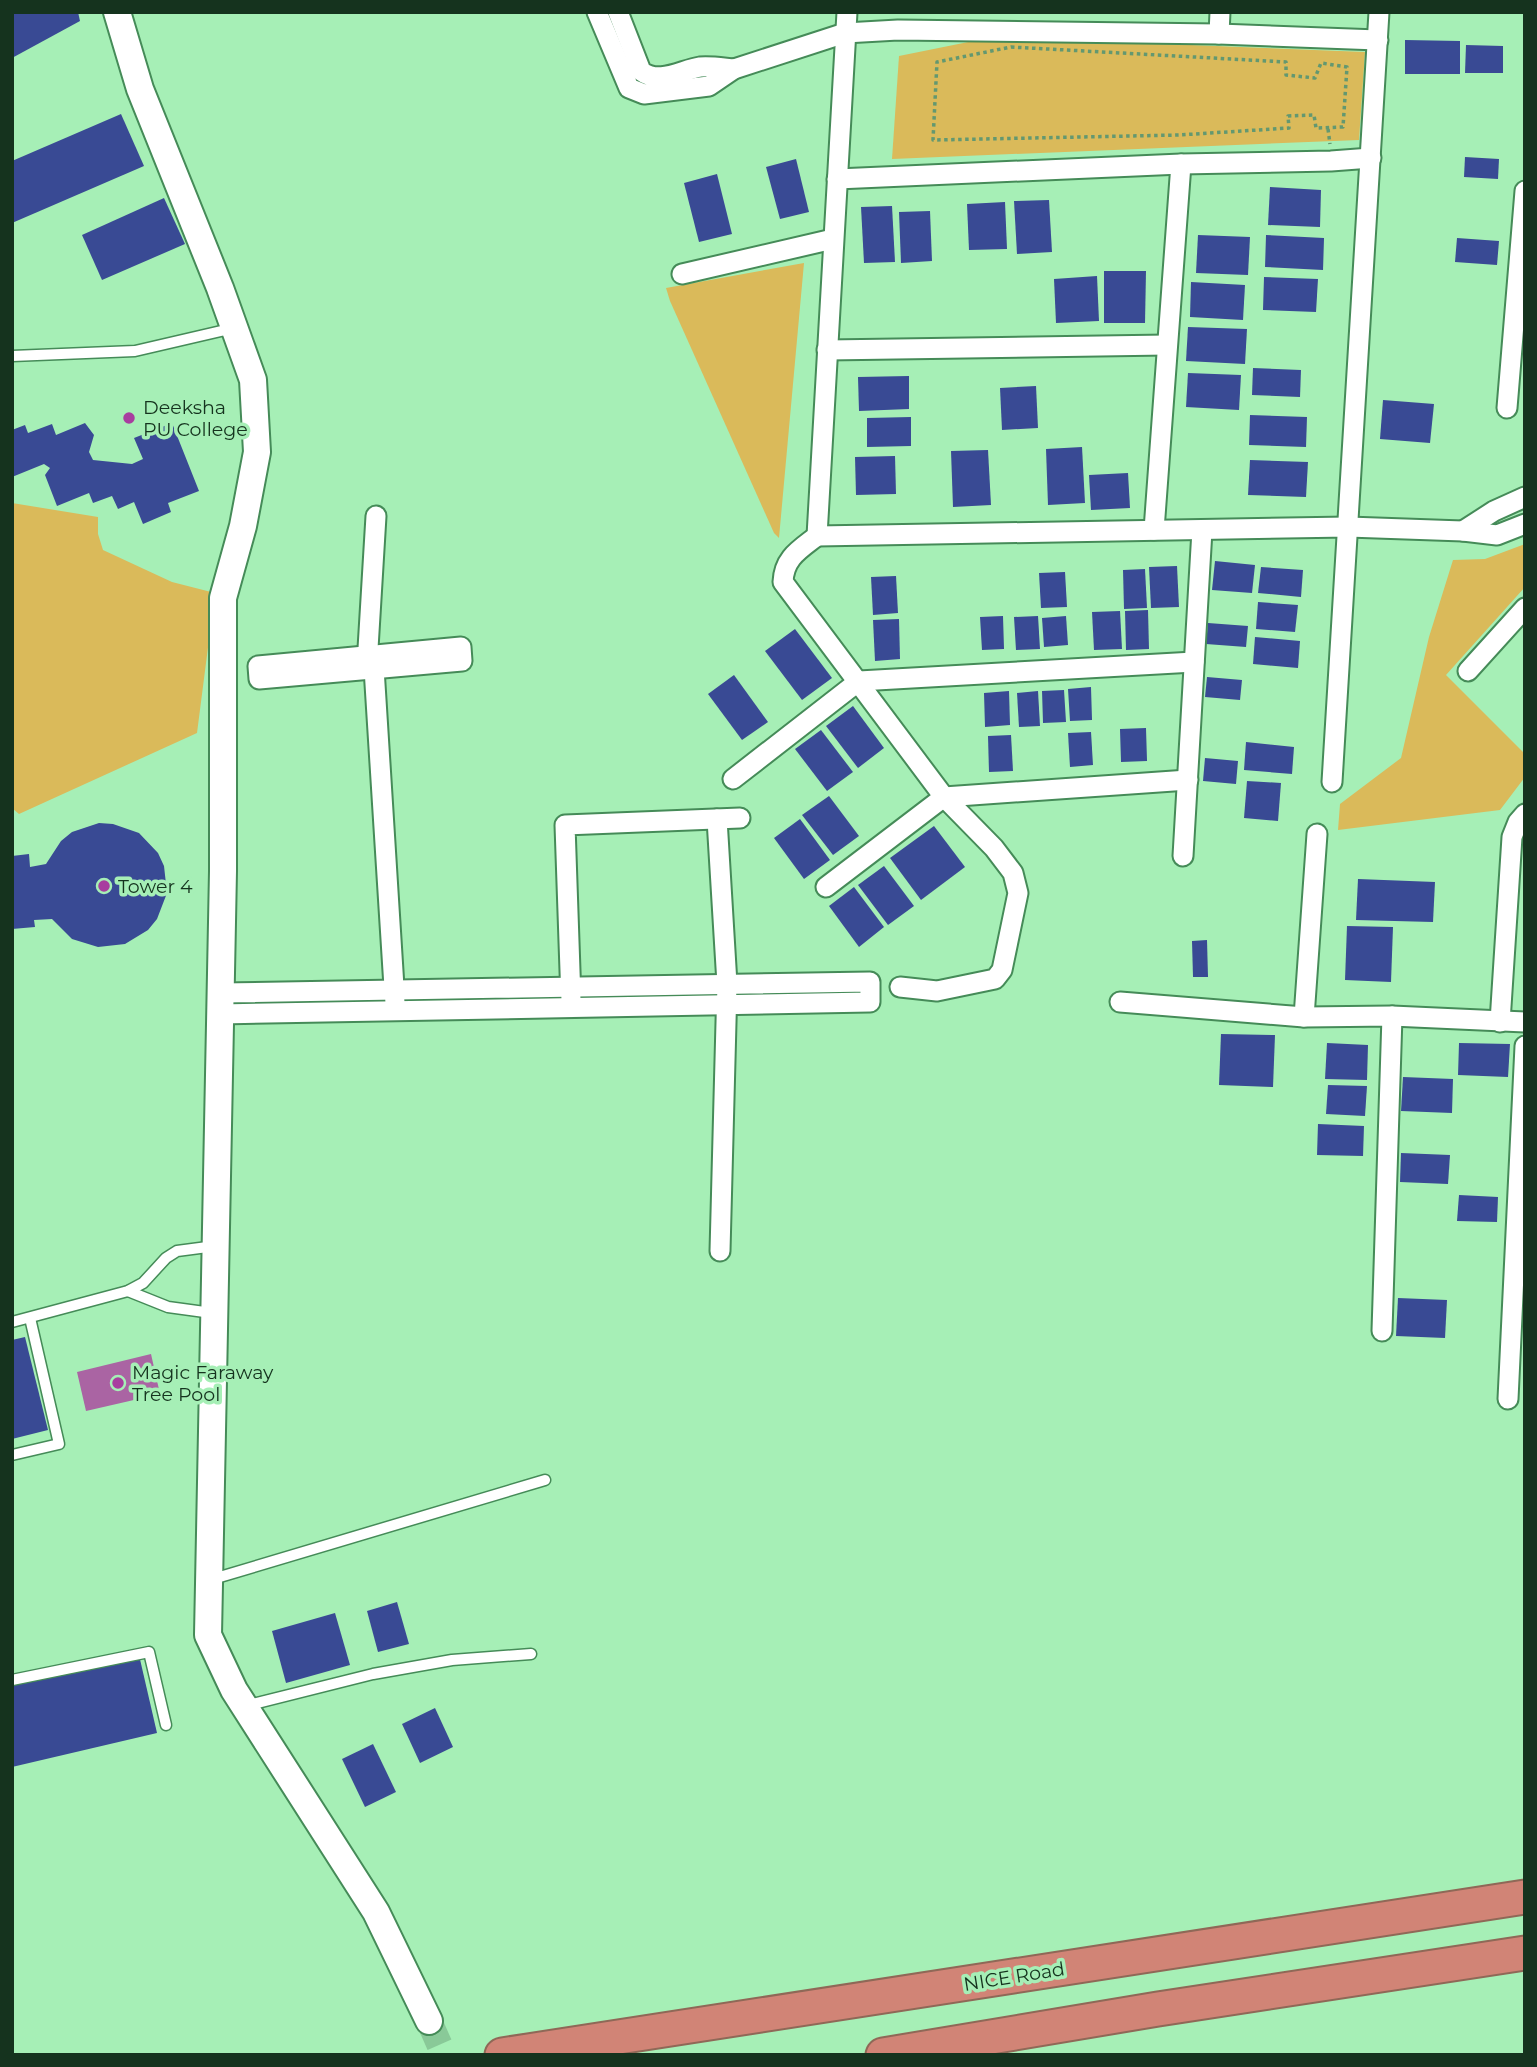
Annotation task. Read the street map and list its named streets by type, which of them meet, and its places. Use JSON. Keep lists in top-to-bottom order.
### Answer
{
  "streets": {
    "highway": ["NICE Road"]
  },
  "places": ["Deeksha PU College", "Tower 4", "Magic Faraway Tree Pool"]
}
